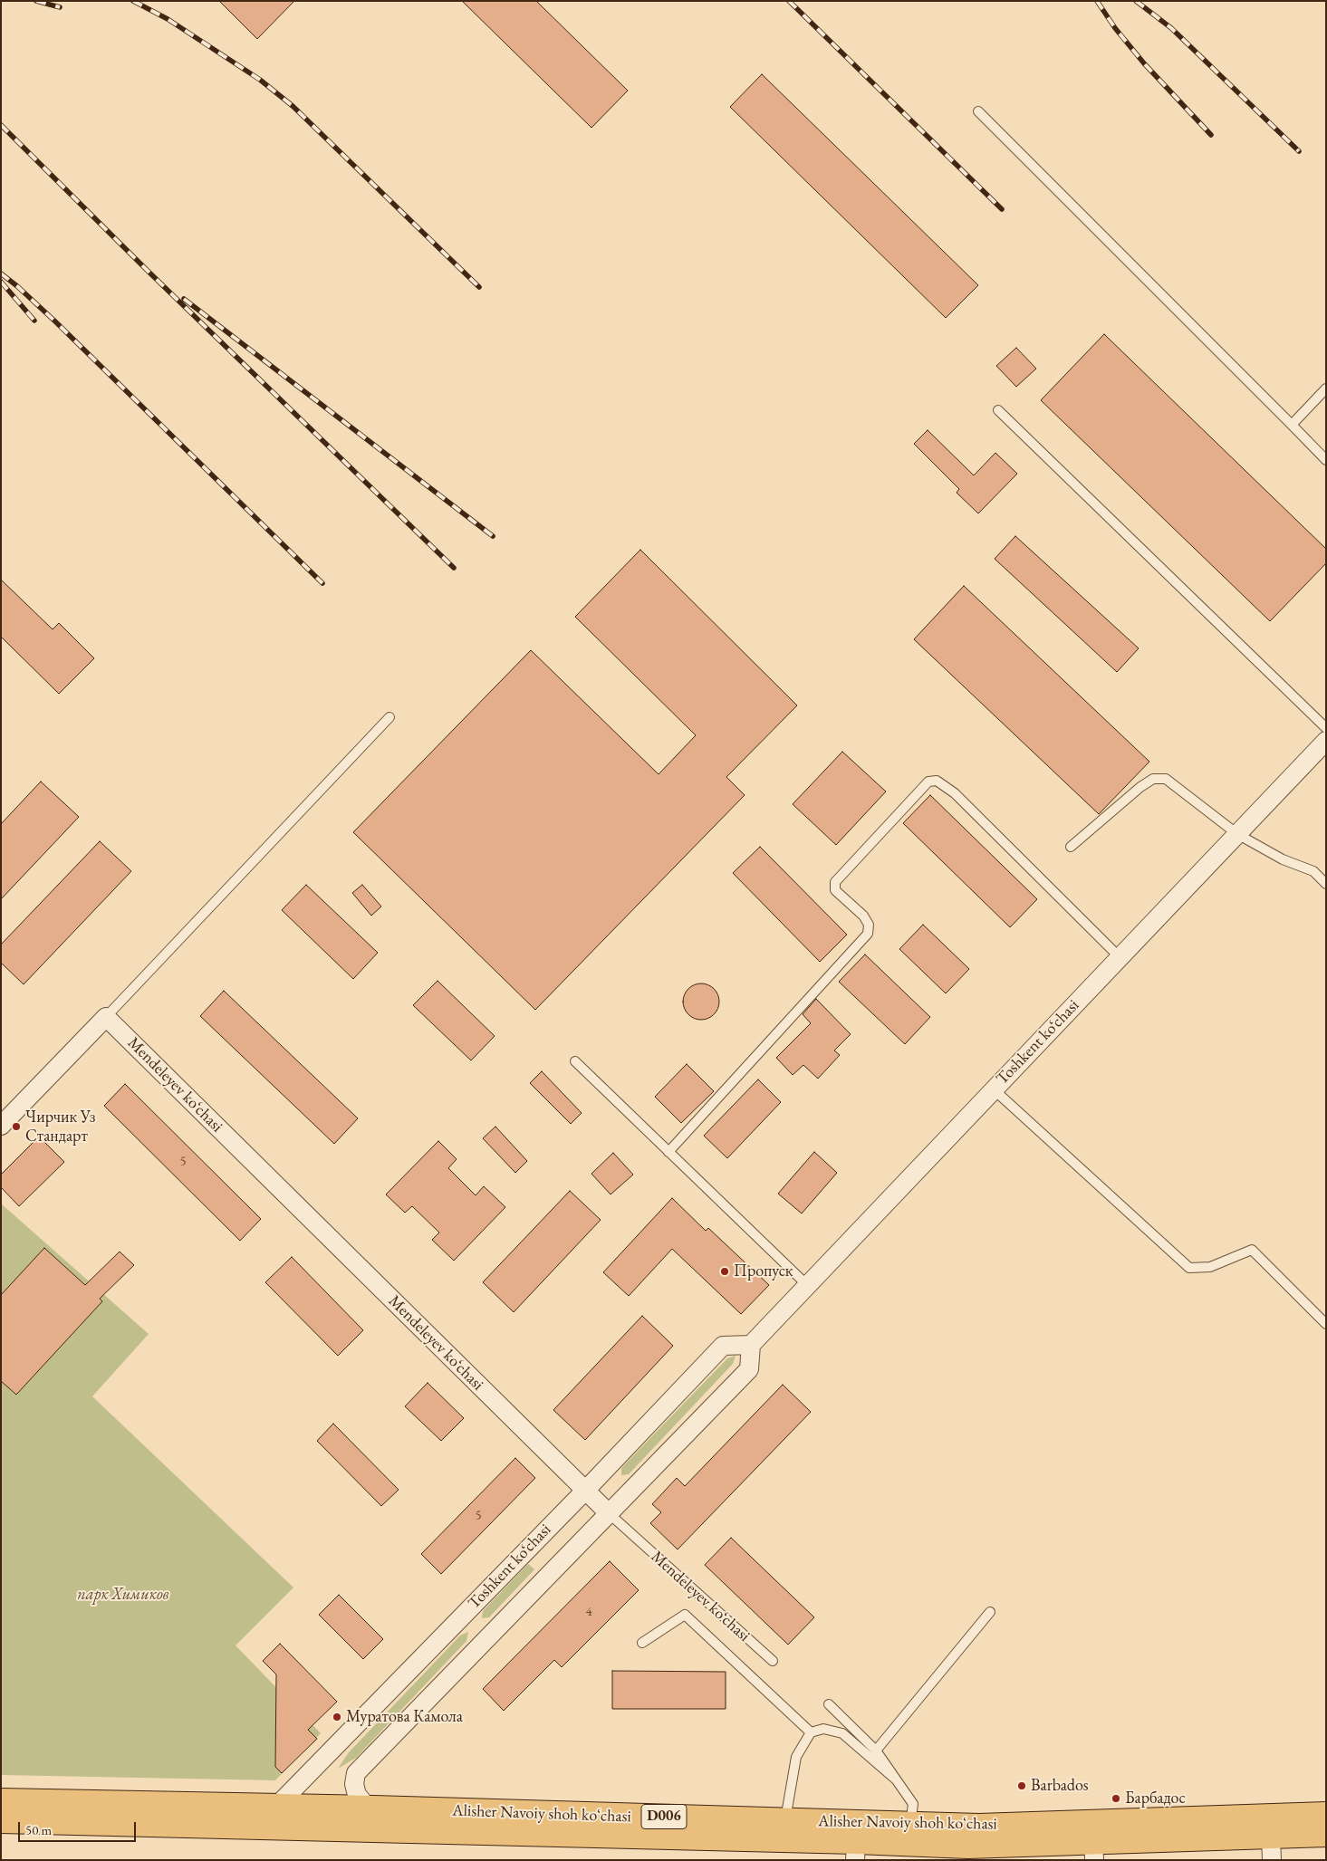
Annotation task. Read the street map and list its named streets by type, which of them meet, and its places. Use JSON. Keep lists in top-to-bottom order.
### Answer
{
  "streets": {
    "main road": ["Alisher Navoiy shoh koʻchasi", "D006"],
    "street": ["Toshkent ko‘chasi", "Mendeleyev ko‘chasi"]
  },
  "crossings": [
    ["Toshkent ko‘chasi", "Mendeleyev ko‘chasi"],
    ["Toshkent ko‘chasi", "Alisher Navoiy shoh koʻchasi"]
  ],
  "parks": ["парк Химиков"],
  "places": [
    "Чирчик Уз Стандарт",
    "Пропуск",
    "Муратова Камола",
    "Barbados",
    "Барбадос"
  ],
  "house_numbers": ["5", "5", "4"],
  "scale_bar": "50 m"
}
